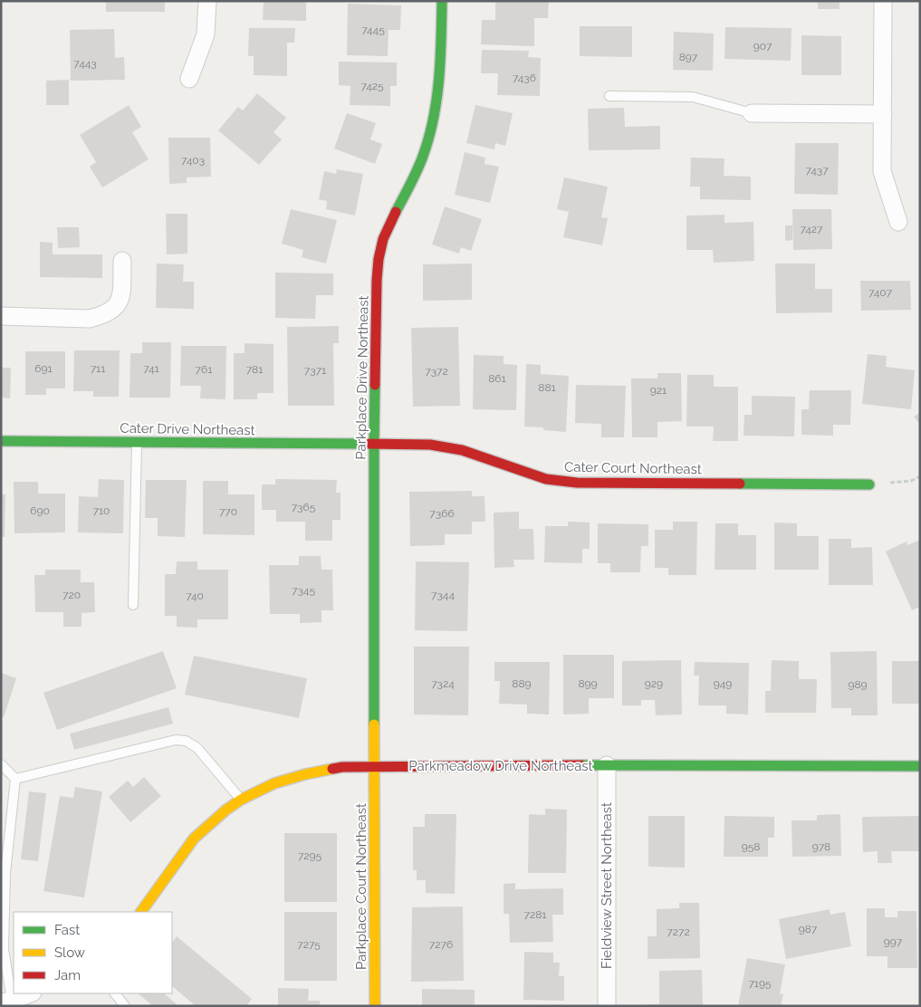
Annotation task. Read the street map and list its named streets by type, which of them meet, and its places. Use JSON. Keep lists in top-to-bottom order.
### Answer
{
  "streets": {
    "street": [
      "Parkplace Drive Northeast",
      "Cater Drive Northeast",
      "Cater Court Northeast",
      "Parkmeadow Drive Northeast",
      "Fieldview Street Northeast",
      "Parkplace Court Northeast"
    ]
  },
  "crossings": [
    ["Parkplace Drive Northeast", "Cater Drive Northeast"],
    ["Parkplace Drive Northeast", "Cater Court Northeast"],
    ["Parkplace Drive Northeast", "Parkmeadow Drive Northeast"],
    ["Parkplace Drive Northeast", "Parkplace Court Northeast"],
    ["Cater Drive Northeast", "Cater Court Northeast"],
    ["Parkmeadow Drive Northeast", "Fieldview Street Northeast"],
    ["Parkmeadow Drive Northeast", "Parkplace Court Northeast"]
  ],
  "house_numbers": [
    "7445",
    "907",
    "897",
    "7443",
    "7436",
    "7425",
    "7403",
    "7437",
    "7427",
    "7407",
    "691",
    "711",
    "741",
    "761",
    "781",
    "7371",
    "7372",
    "861",
    "881",
    "921",
    "7365",
    "690",
    "710",
    "770",
    "7366",
    "7345",
    "720",
    "7344",
    "740",
    "7324",
    "889",
    "899",
    "929",
    "949",
    "989",
    "958",
    "978",
    "7295",
    "7281",
    "987",
    "7272",
    "997",
    "7275",
    "7276",
    "7195"
  ],
  "legend": ["Fast", "Slow", "Jam"]
}
